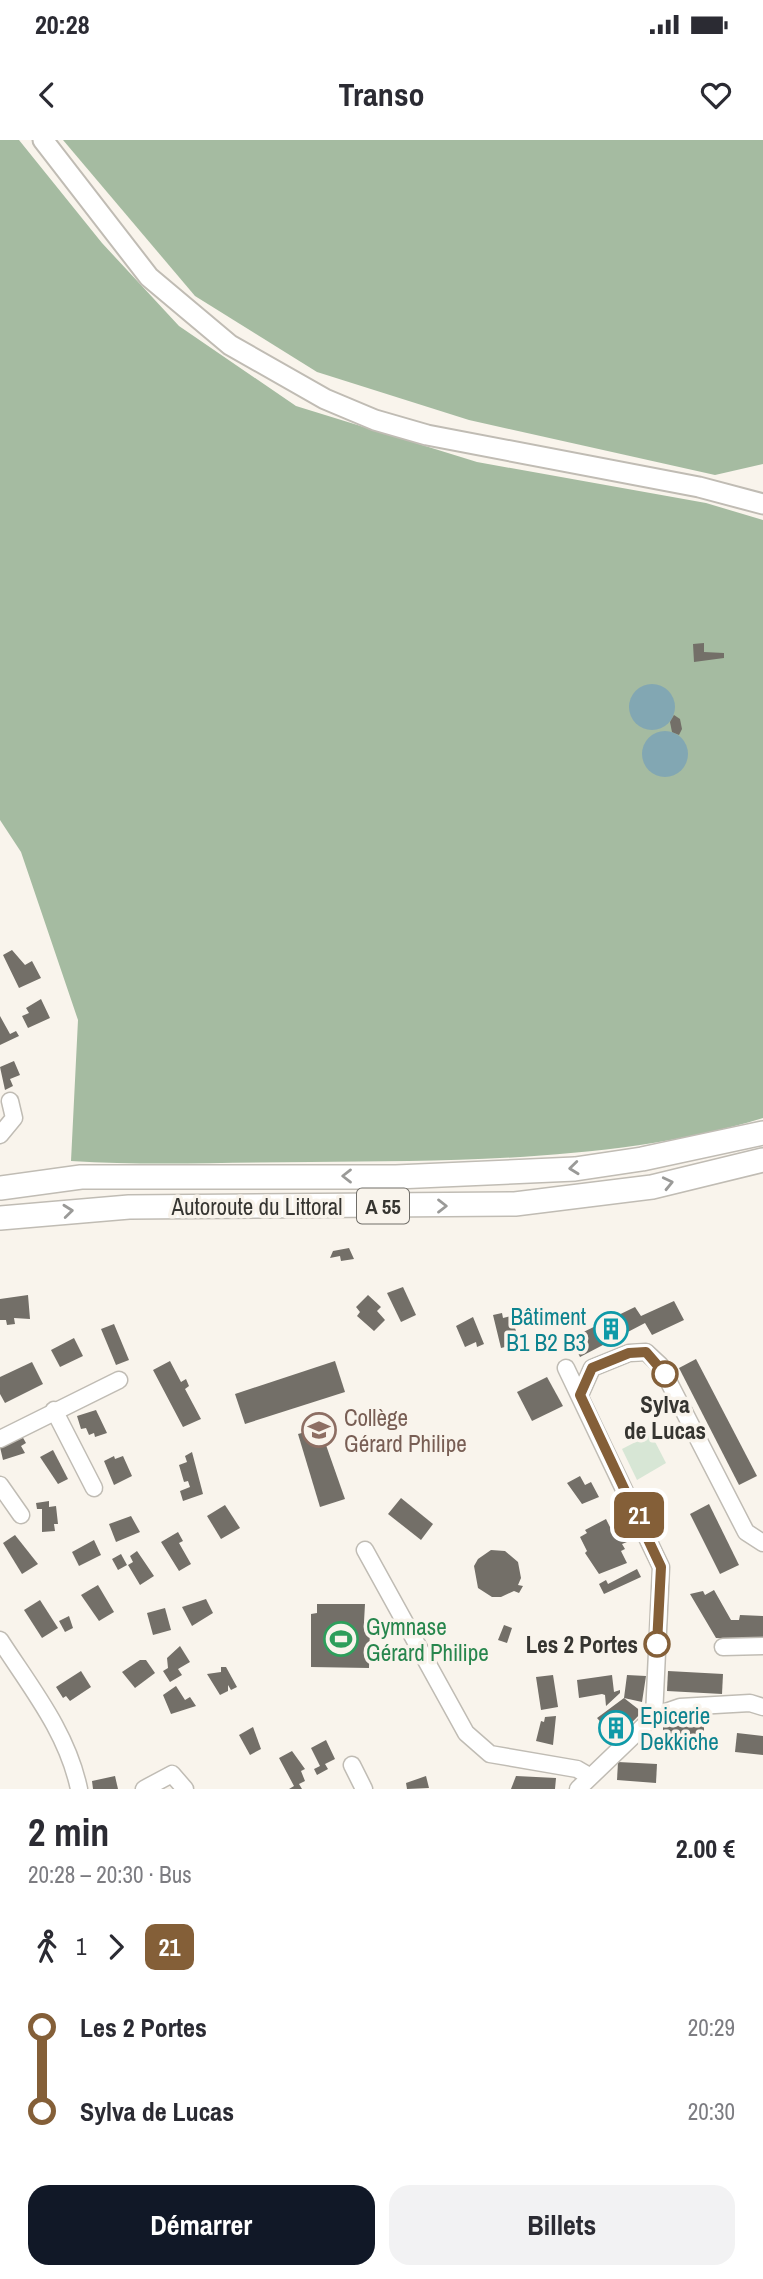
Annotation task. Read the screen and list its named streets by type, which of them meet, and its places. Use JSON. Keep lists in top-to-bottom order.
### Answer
{
  "streets": {
    "highway": ["Autoroute du Littoral", "A 55"]
  },
  "places": {
    "building": ["Bâtiment B1 B2 B3", "Epicerie Dekkiche"],
    "other": ["Sylva de Lucas", "Les 2 Portes"],
    "school or university": ["Collège Gérard Philipe"],
    "sports": ["Gymnase Gérard Philipe"]
  },
  "lines": ["bus line 21"],
  "page": {
    "status": "20:28",
    "header": "Transo",
    "on_map": "21",
    "heading": ["2 min", "20:28 – 20:30 · Bus", "2.00 €"],
    "legs": ["1", "21"],
    "list": [
      {
        "name": "Les 2 Portes",
        "value": "20:29"
      },
      {
        "name": "Sylva de Lucas",
        "value": "20:30"
      }
    ],
    "buttons": ["Démarrer", "Billets"]
  }
}
